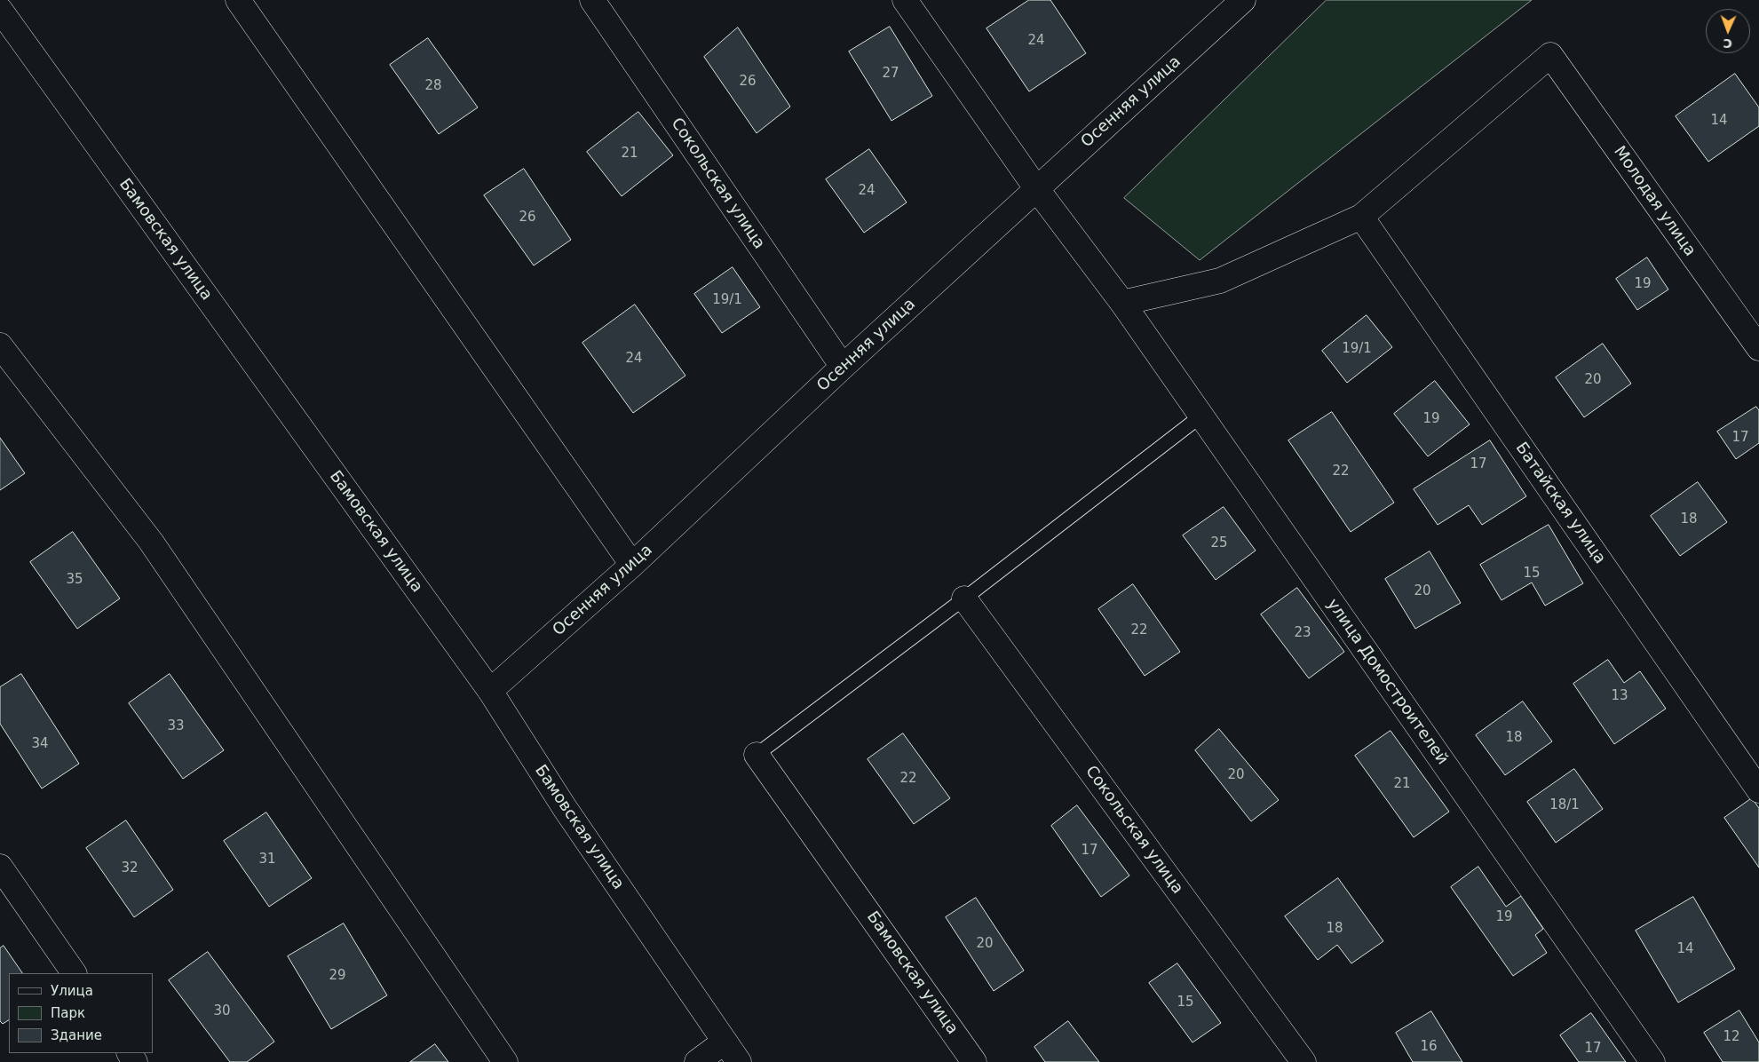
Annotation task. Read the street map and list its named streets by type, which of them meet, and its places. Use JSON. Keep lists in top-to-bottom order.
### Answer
{
  "streets": {
    "street": [
      "Осенняя улица",
      "Сокольская улица",
      "Молодая улица",
      "Бамовская улица",
      "Батайская улица",
      "улица Домостроителей"
    ]
  },
  "crossings": [
    ["Осенняя улица", "Сокольская улица"],
    ["Осенняя улица", "Бамовская улица"],
    ["Осенняя улица", "улица Домостроителей"],
    ["Молодая улица", "Батайская улица"]
  ],
  "house_numbers": [
    "24",
    "27",
    "26",
    "28",
    "14",
    "21",
    "24",
    "26",
    "19",
    "19/1",
    "19/1",
    "24",
    "20",
    "19",
    "17",
    "17",
    "22",
    "18",
    "25",
    "15",
    "35",
    "20",
    "22",
    "23",
    "13",
    "33",
    "18",
    "34",
    "20",
    "22",
    "21",
    "18/1",
    "17",
    "31",
    "32",
    "19",
    "18",
    "20",
    "14",
    "29",
    "15",
    "30",
    "12",
    "16",
    "17"
  ],
  "legend": ["Улица", "Парк", "Здание"],
  "north": "bottom"
}
